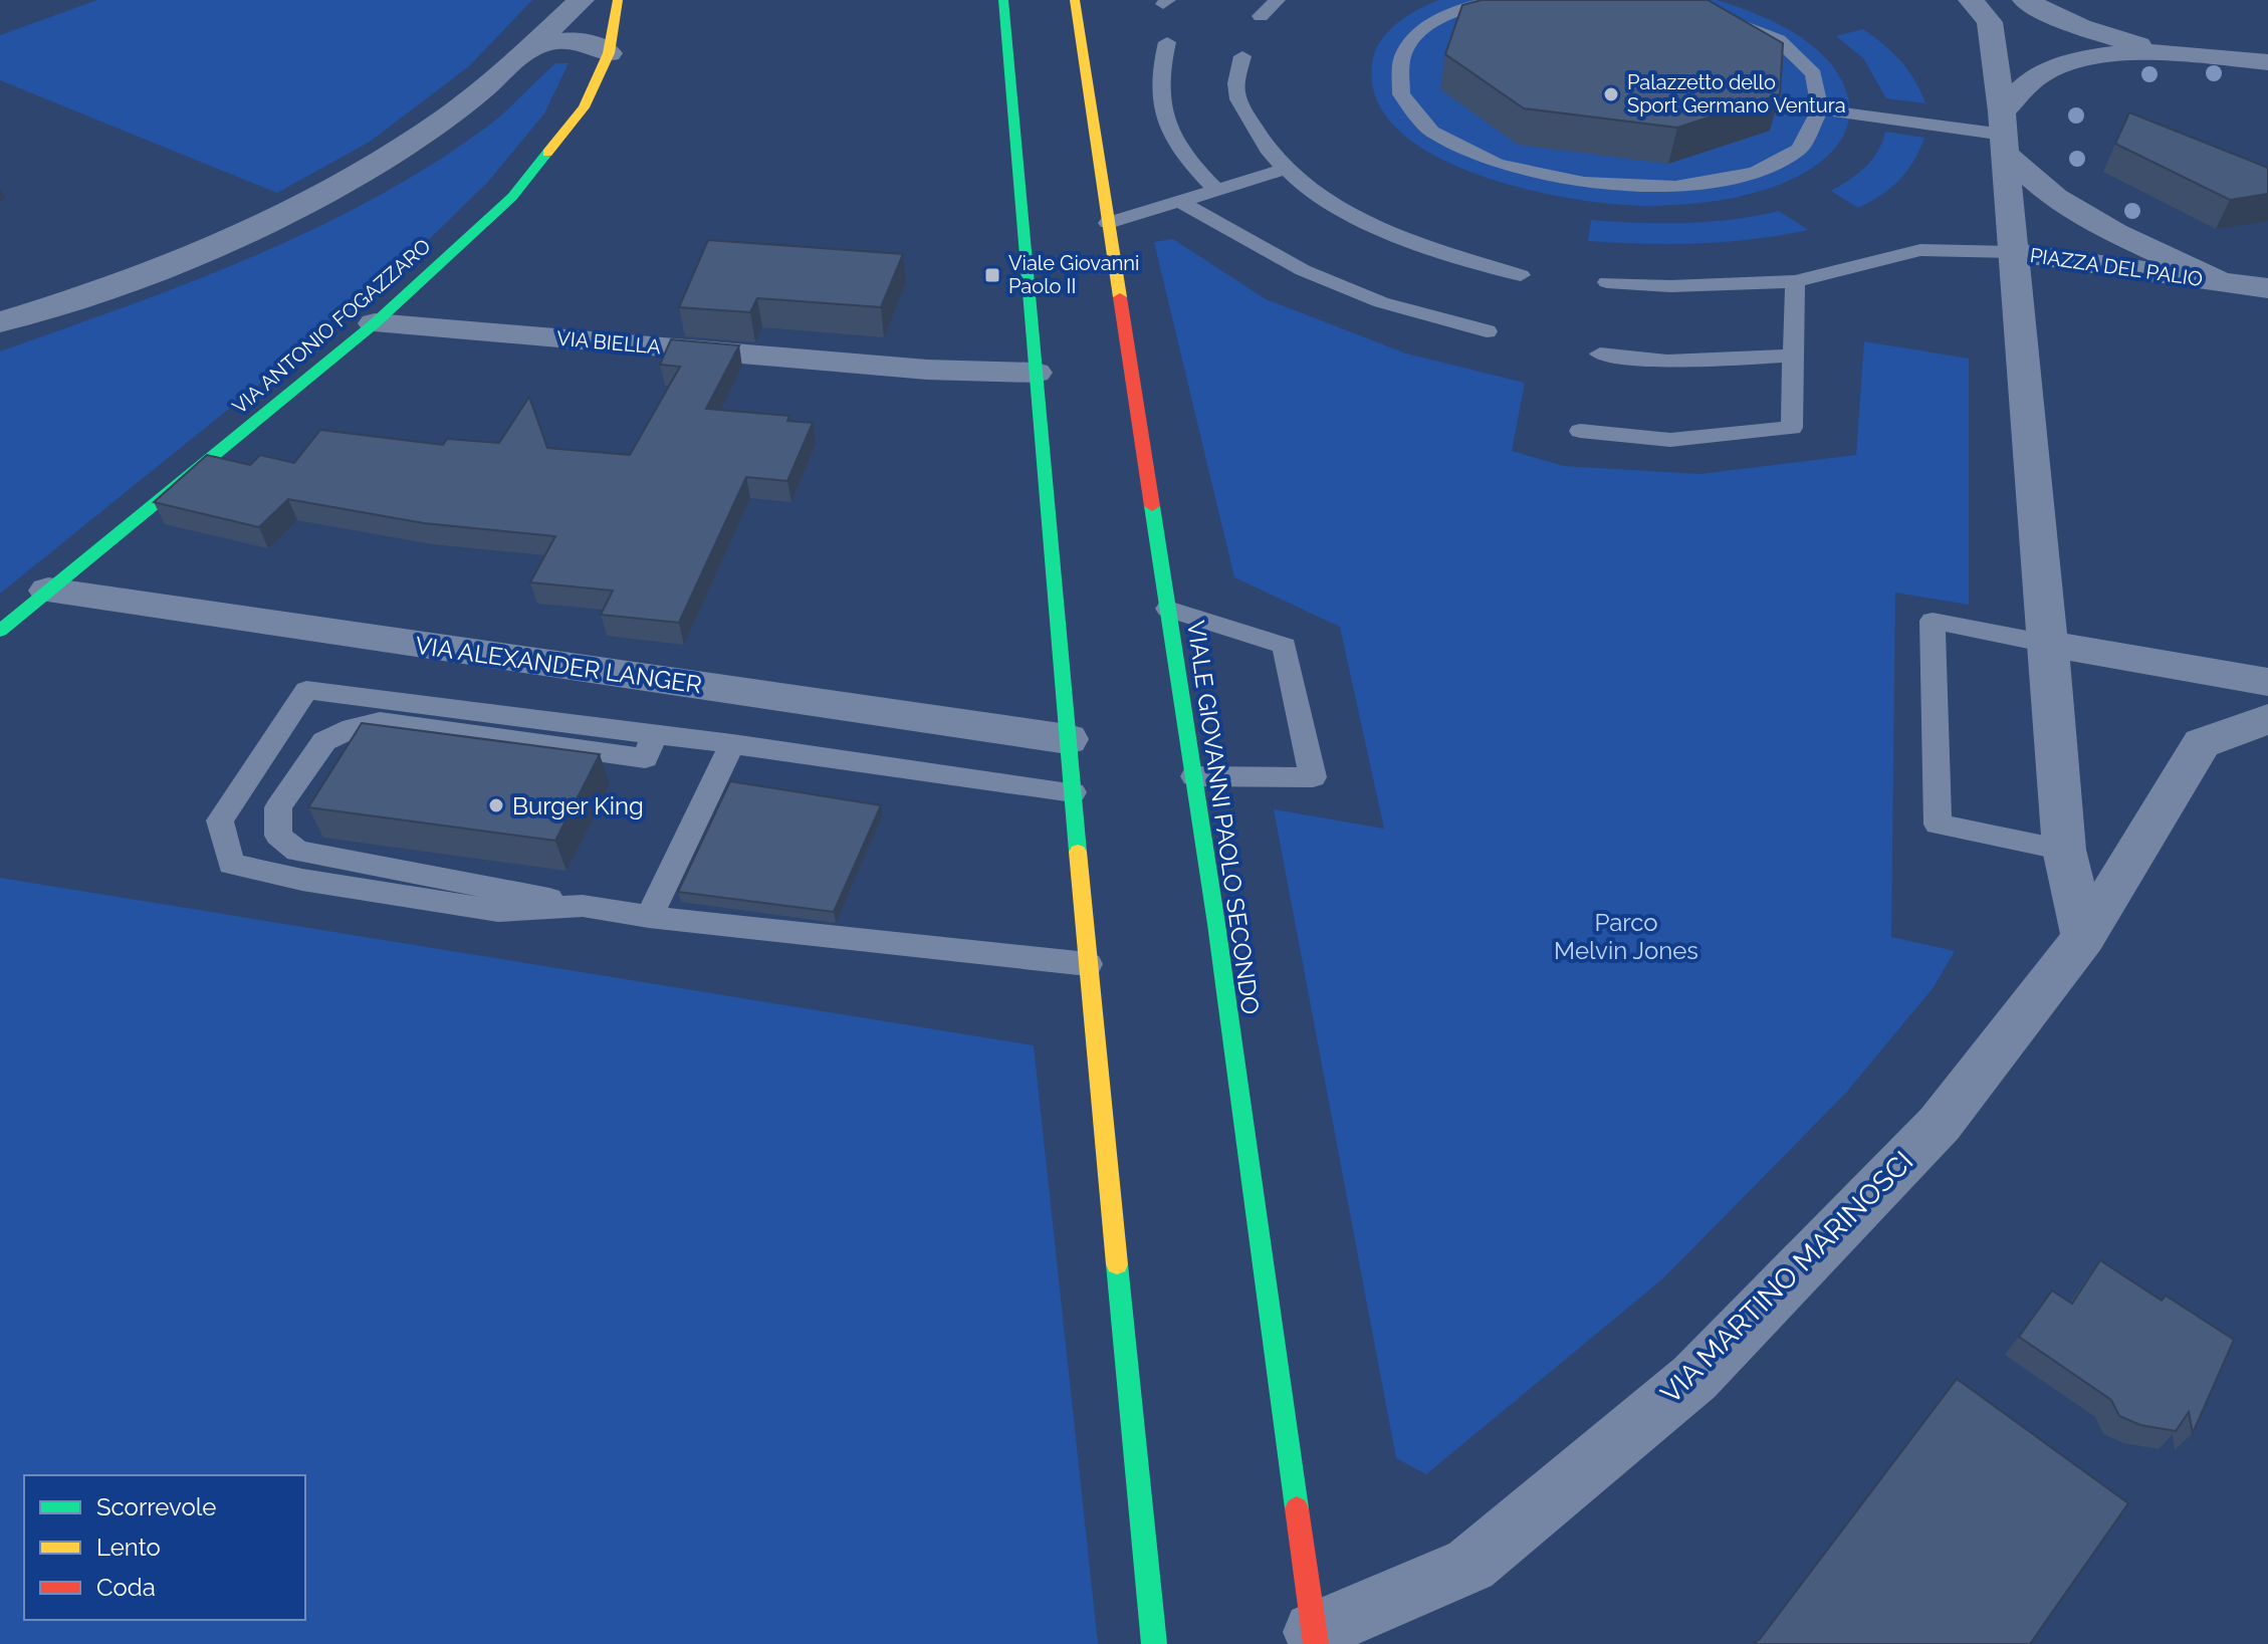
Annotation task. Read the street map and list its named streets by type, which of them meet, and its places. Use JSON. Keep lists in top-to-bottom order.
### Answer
{
  "streets": {
    "main road": ["VIA ANTONIO FOGAZZARO", "VIALE GIOVANNI PAOLO SECONDO"],
    "street": [
      "PIAZZA DEL PALIO",
      "VIA BIELLA",
      "VIA ALEXANDER LANGER",
      "VIA MARTINO MARINOSCI"
    ]
  },
  "crossings": [
    ["VIA ANTONIO FOGAZZARO", "VIA BIELLA"],
    ["VIA ANTONIO FOGAZZARO", "VIA ALEXANDER LANGER"],
    ["VIALE GIOVANNI PAOLO SECONDO", "VIA MARTINO MARINOSCI"]
  ],
  "parks": ["Parco Melvin Jones"],
  "places": {
    "other": ["Palazzetto dello Sport Germano Ventura", "Burger King"],
    "transit": ["Viale Giovanni Paolo II"]
  },
  "legend": ["Scorrevole", "Lento", "Coda"]
}
